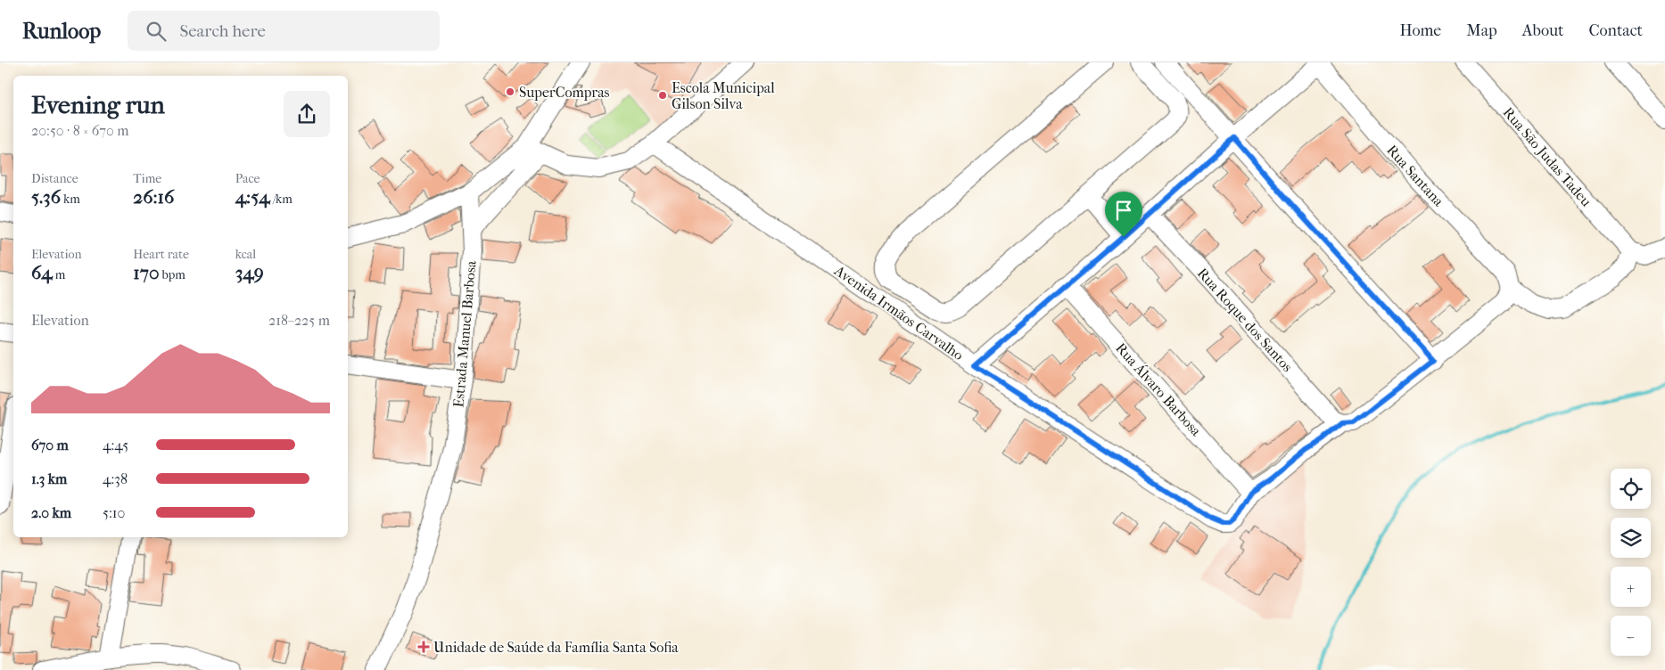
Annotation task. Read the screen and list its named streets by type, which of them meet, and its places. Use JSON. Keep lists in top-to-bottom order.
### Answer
{
  "streets": {
    "street": [
      "Rua São Judas Tadeu",
      "Rua Santana",
      "Avenida Irmãos Carvalho",
      "Rua Roque dos Santos",
      "Estrada Manuel Barbosa",
      "Rua Álvaro Barbosa"
    ]
  },
  "crossings": [
    ["Avenida Irmãos Carvalho", "Rua Álvaro Barbosa"]
  ],
  "places": {
    "other": ["SuperCompras", "Escola Municipal Gilson Silva"],
    "health": ["Unidade de Saúde da Família Santa Sofia"]
  },
  "page": {
    "header": "Runloop",
    "search": "Search here",
    "nav": [
      "Home",
      "Map",
      "About",
      "Contact"
    ],
    "heading": ["Evening run", "20:50 · 8 × 670 m"],
    "stats": [
      ["Distance", "5.36 km"],
      ["Time", "26:16"],
      ["Pace", "4:54 /km"],
      ["Elevation", "64 m"],
      ["Heart rate", "170 bpm"],
      ["kcal", "349"]
    ],
    "chart": ["Elevation", "218–225 m"],
    "list": [
      {
        "name": "670 m",
        "note": "4:45"
      },
      {
        "name": "1.3 km",
        "note": "4:38"
      },
      {
        "name": "2.0 km",
        "note": "5:10"
      }
    ],
    "map_buttons": ["+", "−"]
  }
}
